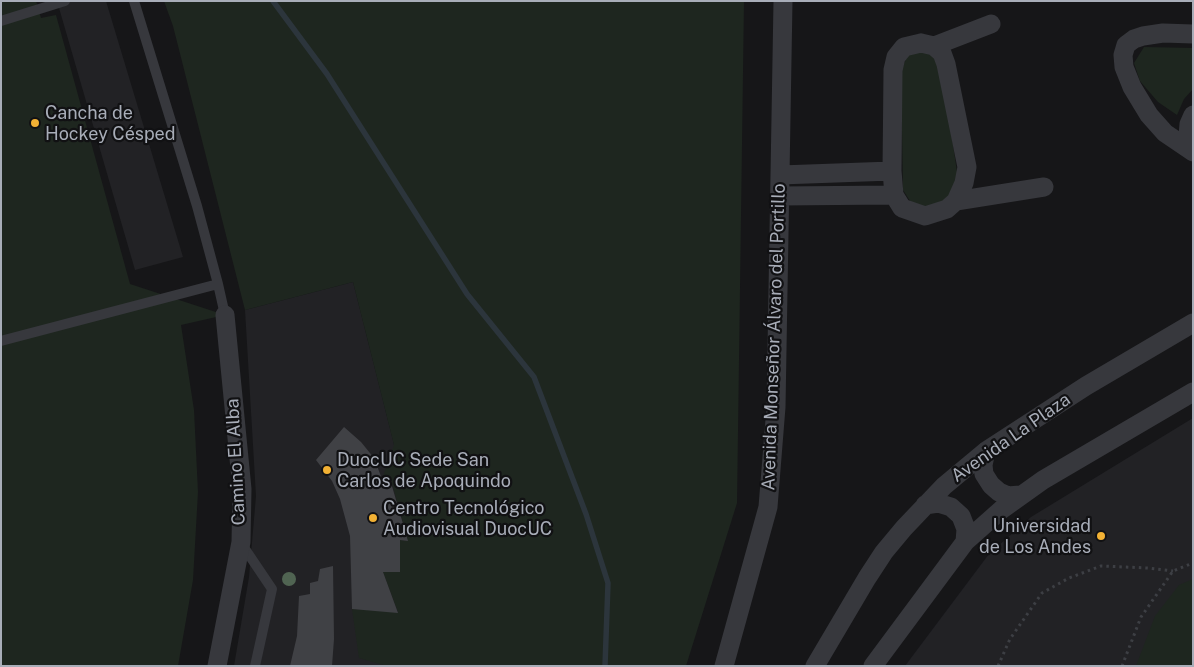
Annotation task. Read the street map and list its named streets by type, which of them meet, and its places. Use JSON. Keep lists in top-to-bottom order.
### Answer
{
  "streets": {
    "street": ["Avenida Monseñor Álvaro del Portillo", "Avenida La Plaza", "Camino El Alba"]
  },
  "places": [
    "Cancha de Hockey Césped",
    "DuocUC Sede San Carlos de Apoquindo",
    "Centro Tecnológico Audiovisual DuocUC",
    "Universidad de Los Andes"
  ]
}
